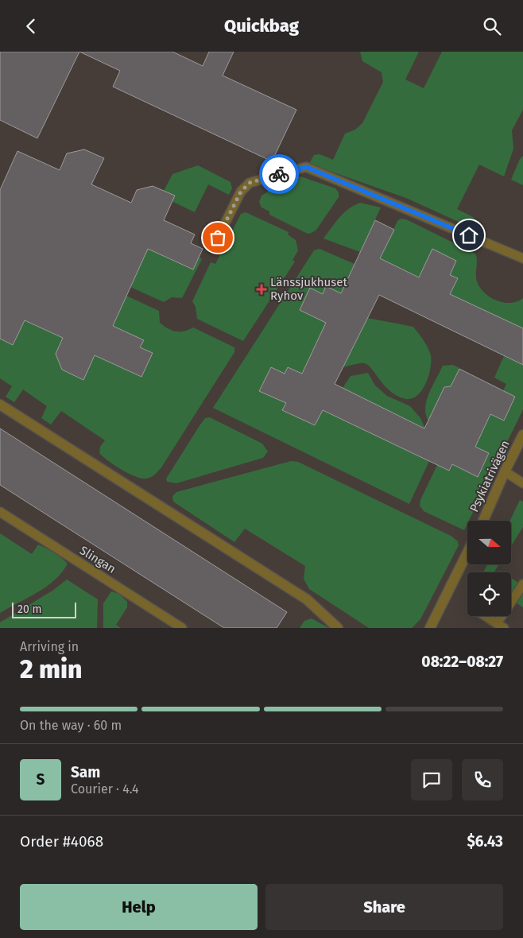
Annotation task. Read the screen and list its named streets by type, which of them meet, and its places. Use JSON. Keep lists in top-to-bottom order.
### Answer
{
  "streets": {
    "street": ["Psykiatrivägen"],
    "lane": ["Slingan"]
  },
  "places": {
    "health": ["Länssjukhuset Ryhov"]
  },
  "scale_bar": "20 m",
  "north": "right",
  "page": {
    "header": "Quickbag",
    "scale": "20 m",
    "heading": ["2 min", "Arriving in", "08:22–08:27"],
    "panel": [
      "Sam",
      "Courier · 4.4",
      "Order #4068",
      "$6.43"
    ],
    "bar": "On the way · 60 m",
    "round": "S",
    "buttons": ["Help", "Share"]
  }
}
